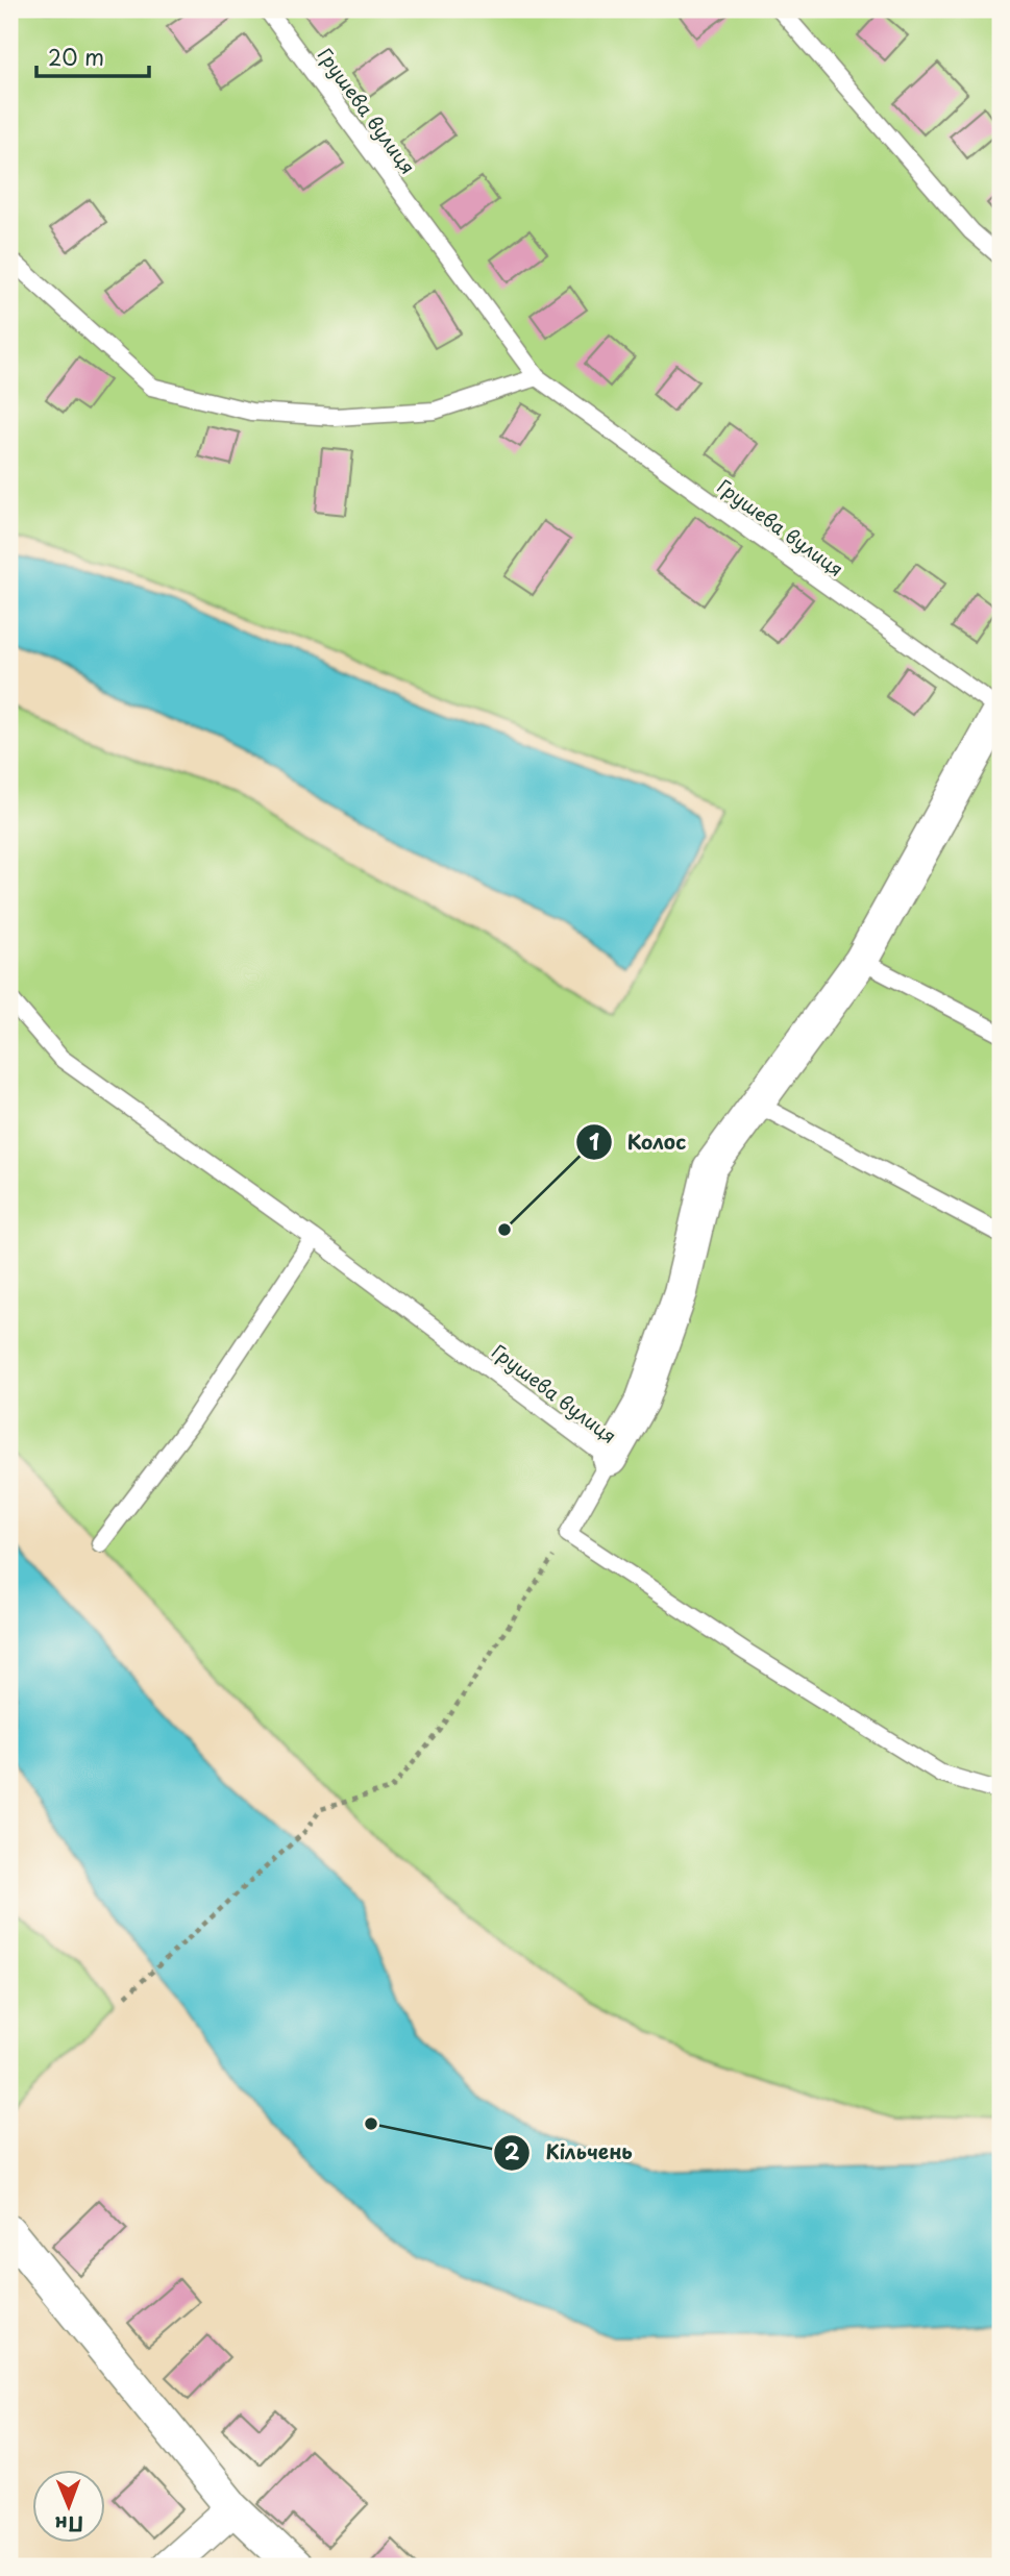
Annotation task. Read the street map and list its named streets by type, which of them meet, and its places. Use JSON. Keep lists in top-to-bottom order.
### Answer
{
  "streets": {
    "lane": ["Грушева вулиця"]
  },
  "places": ["Колос", "Кільчень"],
  "scale_bar": "20 m",
  "north": "bottom"
}
